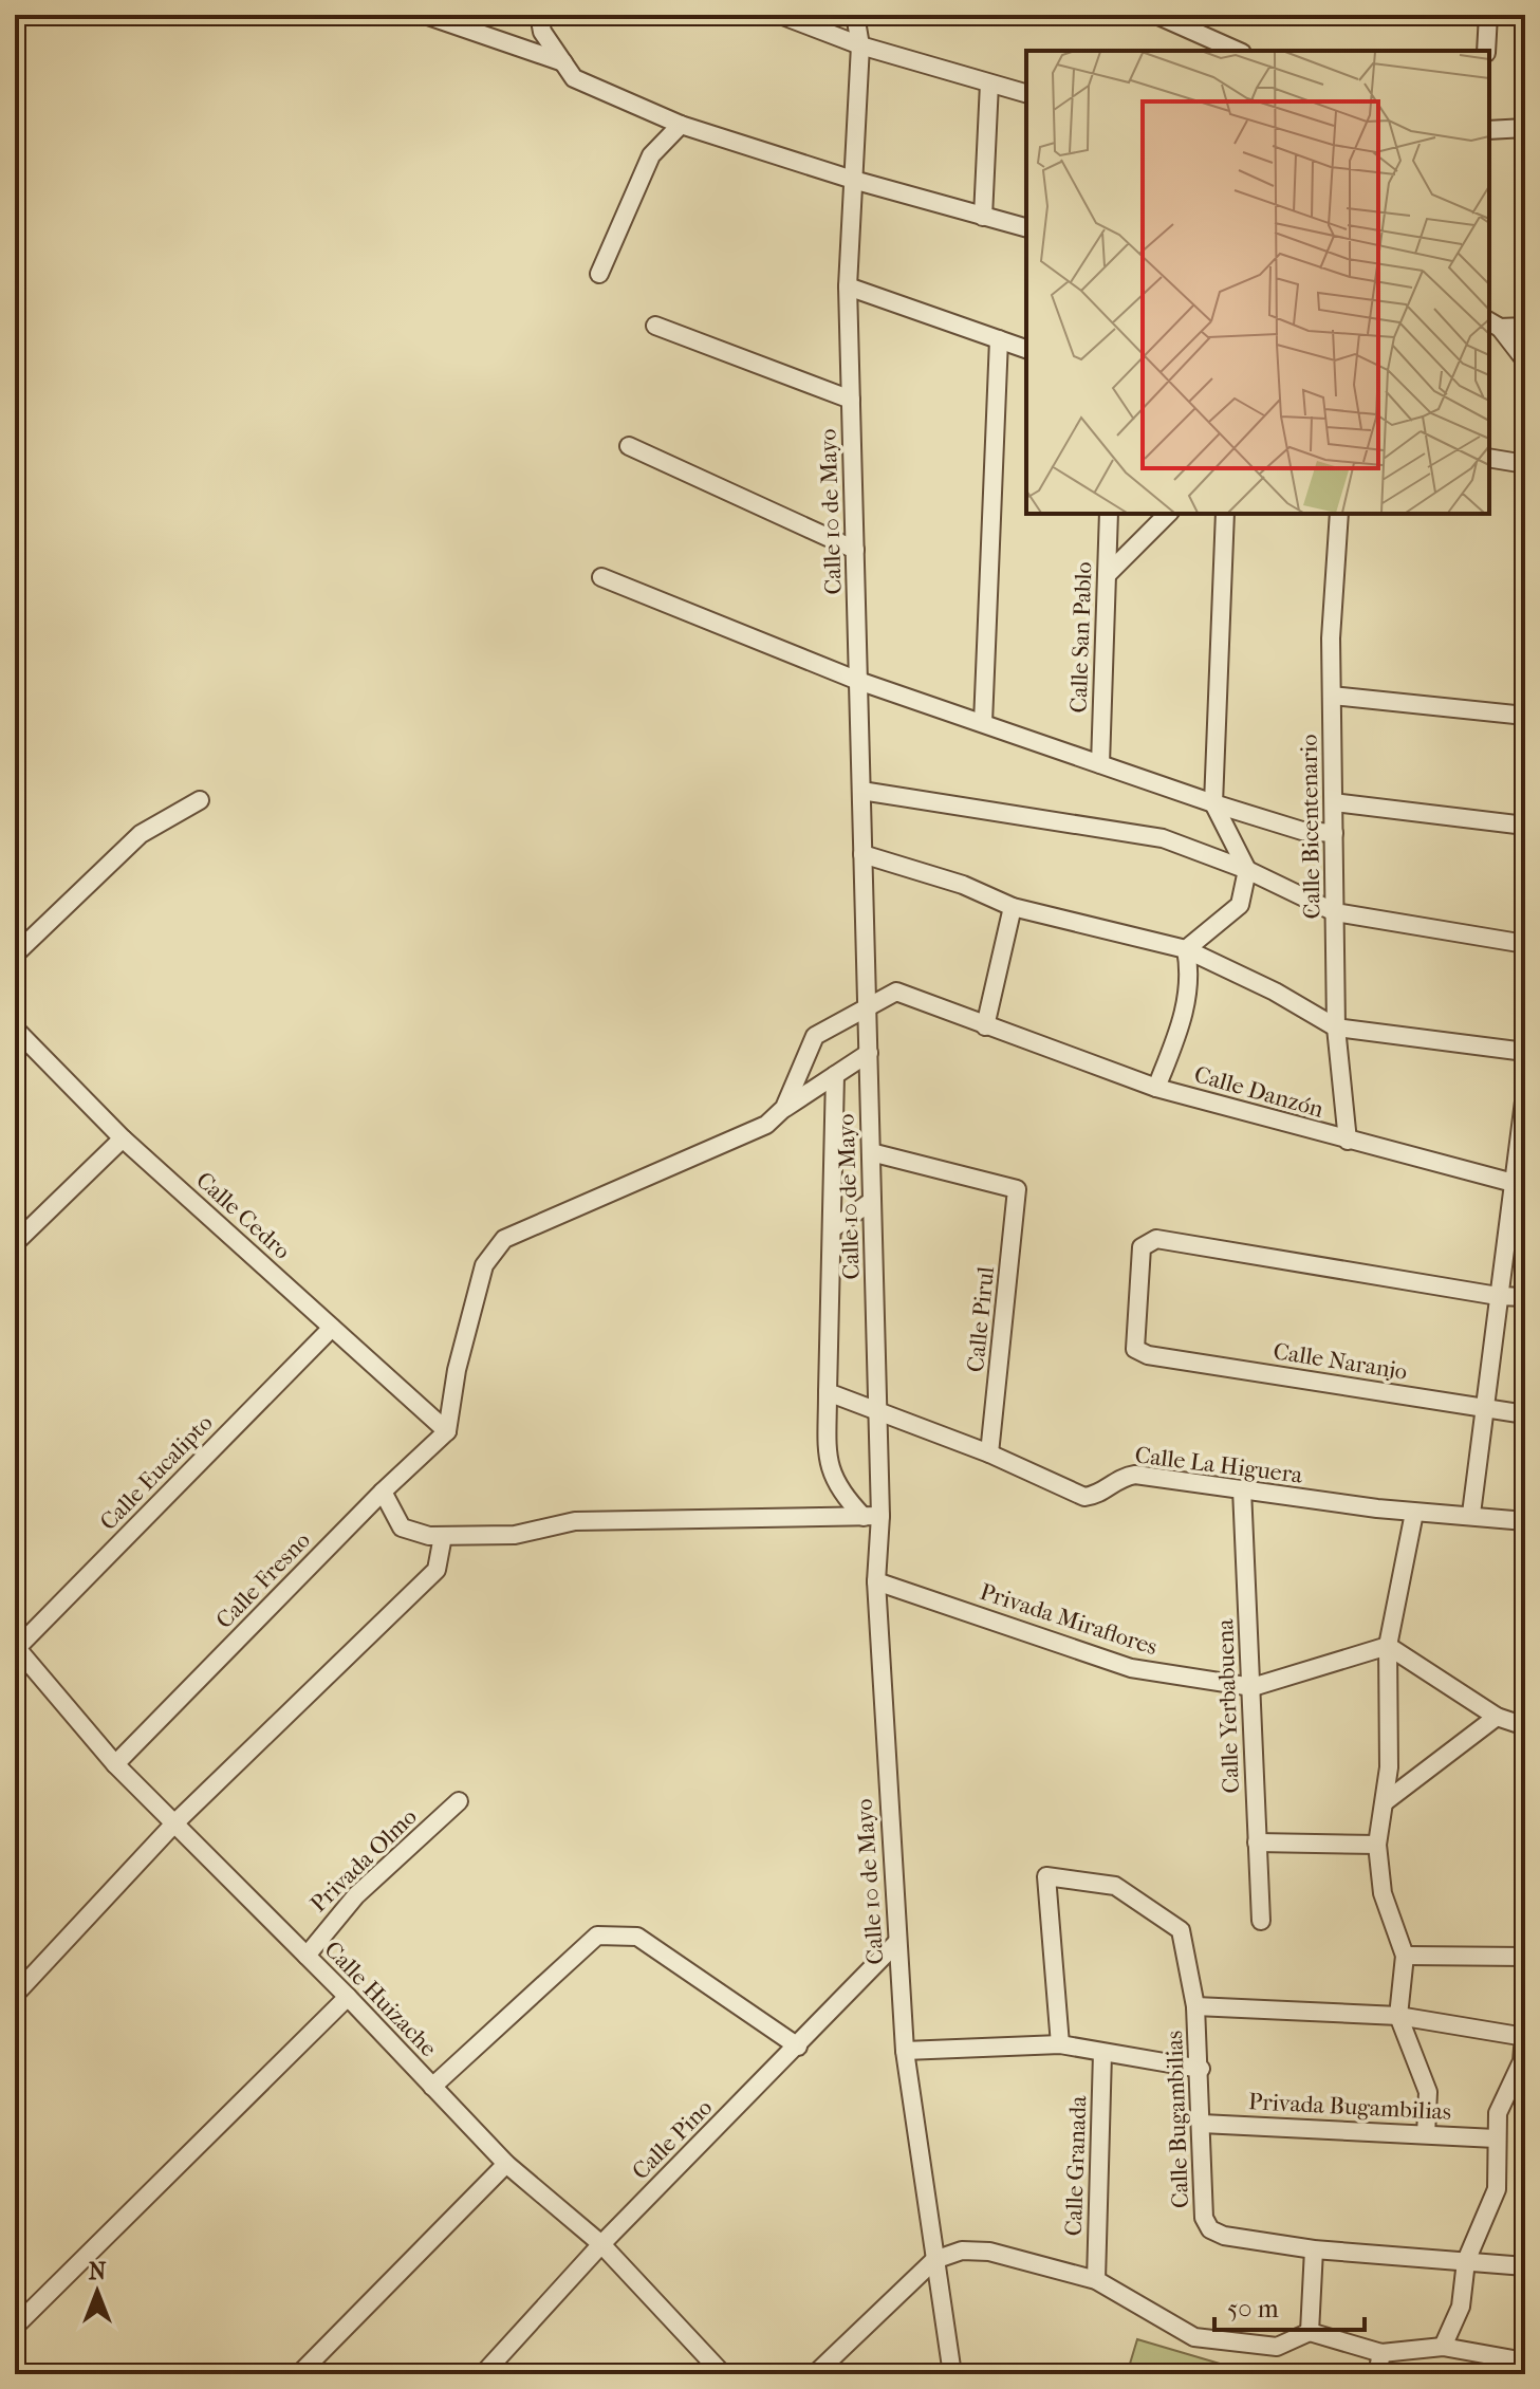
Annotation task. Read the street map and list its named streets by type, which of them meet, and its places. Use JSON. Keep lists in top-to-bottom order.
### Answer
{
  "streets": {
    "street": [
      "Calle 10 de Mayo",
      "Calle San Pablo",
      "Calle Bicentenario",
      "Calle Danzón",
      "Calle Cedro",
      "Calle Pirul",
      "Calle Naranjo",
      "Calle La Higuera",
      "Calle Eucalipto",
      "Calle Fresno",
      "Privada Miraflores",
      "Calle Yerbabuena",
      "Privada Olmo",
      "Calle Huizache",
      "Privada Bugambilias",
      "Calle Bugambilias",
      "Calle Pino",
      "Calle Granada"
    ]
  },
  "crossings": [
    ["Calle 10 de Mayo", "Calle Danzón"],
    ["Calle 10 de Mayo", "Calle Pirul"],
    ["Calle 10 de Mayo", "Calle La Higuera"],
    ["Calle 10 de Mayo", "Privada Miraflores"],
    ["Calle 10 de Mayo", "Calle Pino"],
    ["Calle Bicentenario", "Calle Danzón"],
    ["Calle Cedro", "Calle Eucalipto"],
    ["Calle Cedro", "Calle Fresno"],
    ["Calle Pirul", "Calle La Higuera"],
    ["Calle La Higuera", "Calle Yerbabuena"],
    ["Calle Eucalipto", "Calle Huizache"],
    ["Calle Fresno", "Calle Huizache"],
    ["Privada Miraflores", "Calle Yerbabuena"],
    ["Privada Olmo", "Calle Huizache"],
    ["Calle Huizache", "Calle Pino"],
    ["Privada Bugambilias", "Calle Bugambilias"]
  ],
  "scale_bar": "50 m",
  "north": "top"
}
